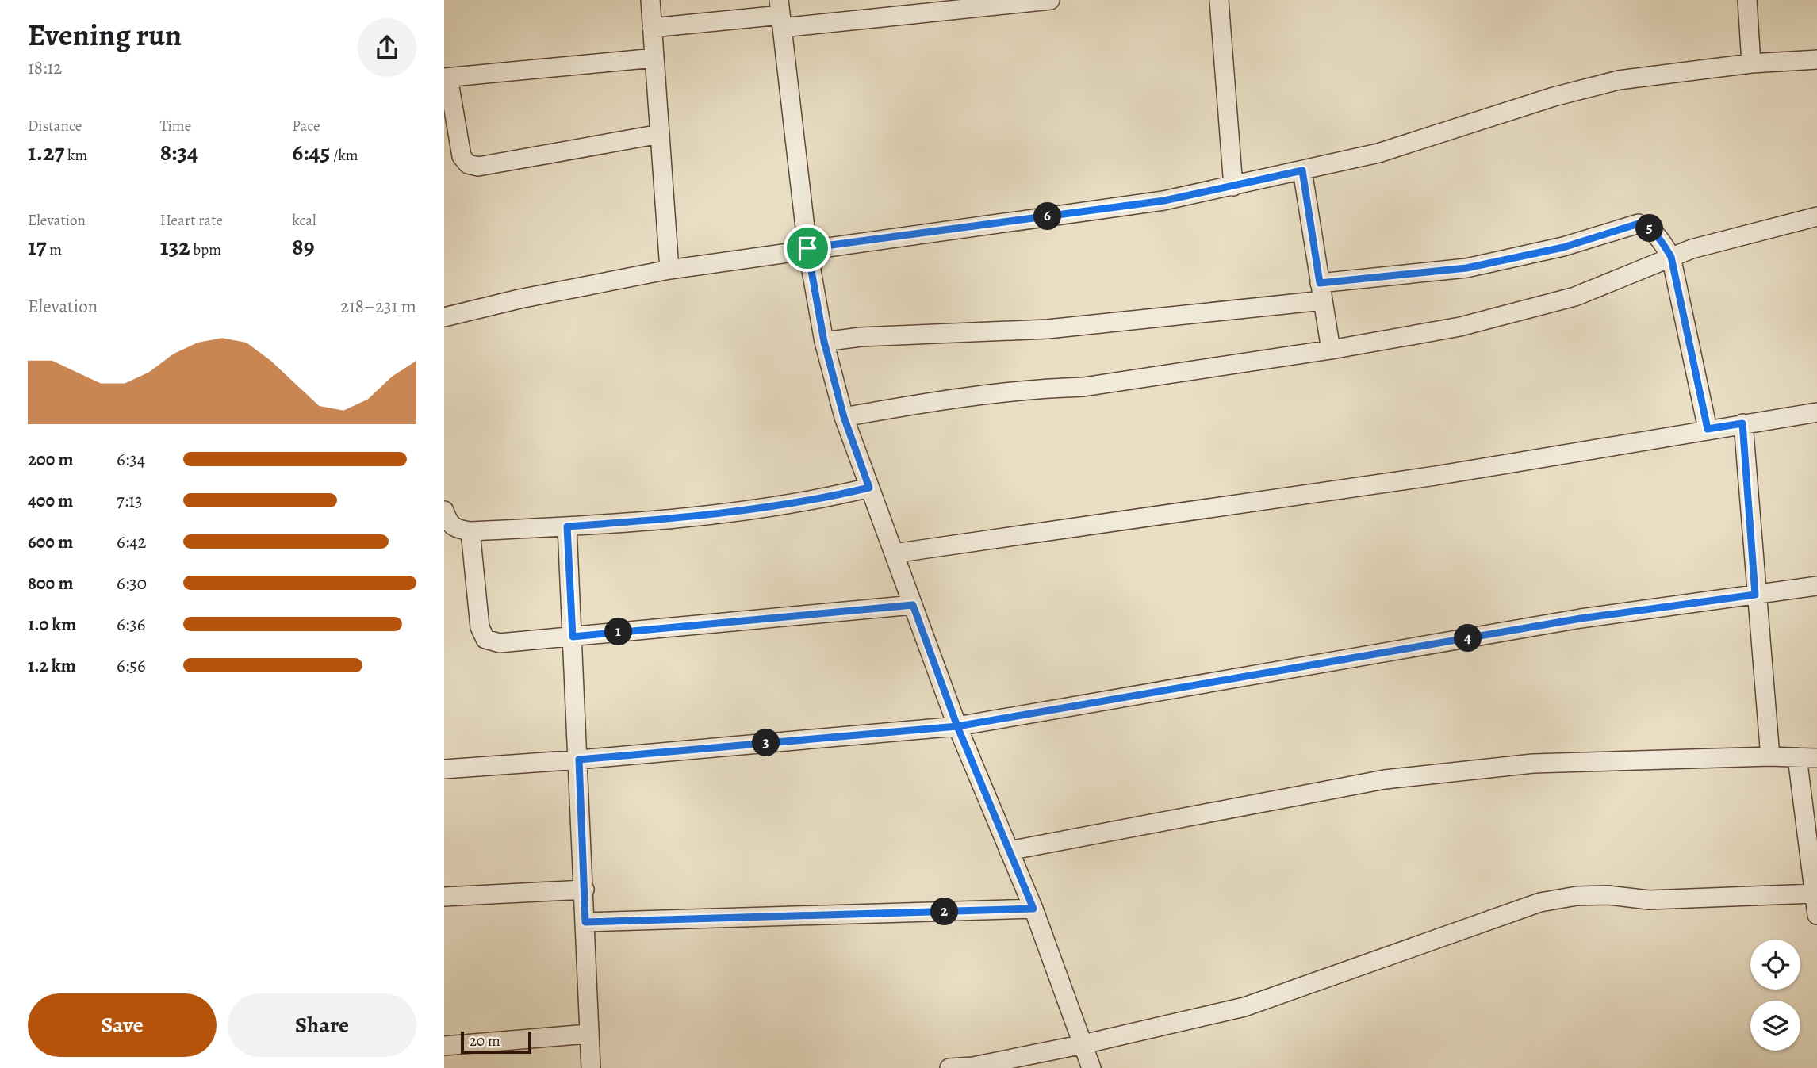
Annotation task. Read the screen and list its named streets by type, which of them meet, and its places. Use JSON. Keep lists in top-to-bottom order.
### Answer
{
  "scale_bar": "20 m",
  "page": {
    "heading": ["Evening run", "18:12"],
    "stats": [
      ["Distance", "1.27 km"],
      ["Time", "8:34"],
      ["Pace", "6:45 /km"],
      ["Elevation", "17 m"],
      ["Heart rate", "132 bpm"],
      ["kcal", "89"]
    ],
    "pins": [
      "6",
      "5",
      "1",
      "4",
      "3",
      "2"
    ],
    "chart": ["Elevation", "218–231 m"],
    "list": [
      {
        "name": "200 m",
        "note": "6:34"
      },
      {
        "name": "400 m",
        "note": "7:13"
      },
      {
        "name": "600 m",
        "note": "6:42"
      },
      {
        "name": "800 m",
        "note": "6:30"
      },
      {
        "name": "1.0 km",
        "note": "6:36"
      },
      {
        "name": "1.2 km",
        "note": "6:56"
      }
    ],
    "buttons": ["Save", "Share"],
    "scale": "20 m"
  }
}
